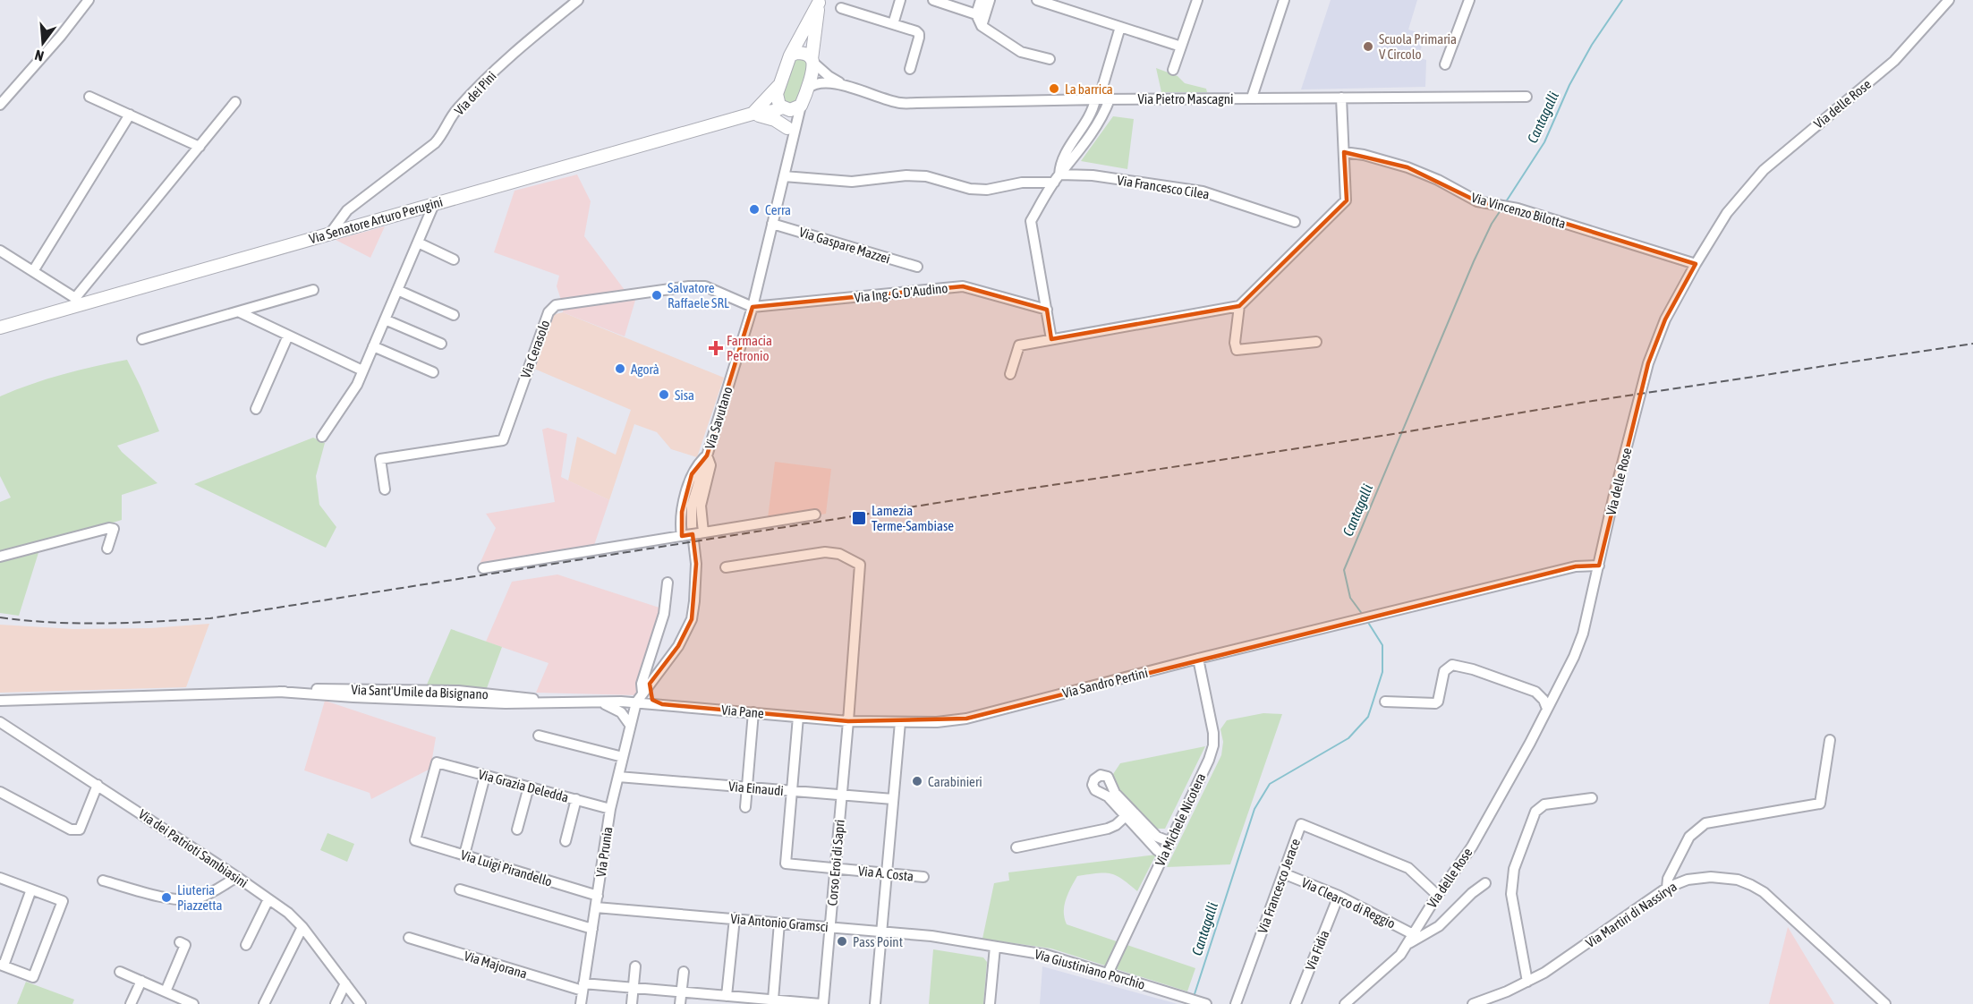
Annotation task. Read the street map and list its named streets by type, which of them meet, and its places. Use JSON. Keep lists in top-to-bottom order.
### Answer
{
  "streets": {
    "street": [
      "Via dei Pini",
      "Via Pietro Mascagni",
      "Via delle Rose",
      "Via Francesco Cilea",
      "Via Vincenzo Bilotta",
      "Via Senatore Arturo Perugini",
      "Via Gaspare Mazzei",
      "Via Ing. G. D'Audino",
      "Via Cerasolo",
      "Via Savutano",
      "Via Sandro Pertini",
      "Via Sant'Umile da Bisignano",
      "Via Pane",
      "Via Grazia Deledda",
      "Via Einaudi",
      "Via Michele Nicotera",
      "Via dei Patrioti Sambiasini",
      "Via Prunia",
      "Corso Eroi di Sapri",
      "Via Luigi Pirandello",
      "Via A. Costa",
      "Via Francesco Jerace",
      "Via Clearco di Reggio",
      "Via Martiri di Nassirya",
      "Via Antonio Gramsci",
      "Via Fidia",
      "Via Majorana",
      "Via Giustiniano Porchio"
    ]
  },
  "crossings": [
    ["Via dei Pini", "Via Senatore Arturo Perugini"],
    ["Via delle Rose", "Via Vincenzo Bilotta"],
    ["Via delle Rose", "Via Sandro Pertini"],
    ["Via delle Rose", "Via Francesco Jerace"],
    ["Via delle Rose", "Via Clearco di Reggio"],
    ["Via Francesco Cilea", "Via Savutano"],
    ["Via Senatore Arturo Perugini", "Via Savutano"],
    ["Via Gaspare Mazzei", "Via Savutano"],
    ["Via Ing. G. D'Audino", "Via Cerasolo"],
    ["Via Ing. G. D'Audino", "Via Savutano"],
    ["Via Cerasolo", "Via Savutano"],
    ["Via Savutano", "Via Prunia"],
    ["Via Sandro Pertini", "Via Pane"],
    ["Via Sandro Pertini", "Via Michele Nicotera"],
    ["Via Sandro Pertini", "Corso Eroi di Sapri"],
    ["Via Sant'Umile da Bisignano", "Via Pane"],
    ["Via Sant'Umile da Bisignano", "Via Prunia"],
    ["Via Pane", "Via Prunia"],
    ["Via Pane", "Corso Eroi di Sapri"],
    ["Via Grazia Deledda", "Via Prunia"],
    ["Via Grazia Deledda", "Via Luigi Pirandello"],
    ["Via Einaudi", "Via Prunia"],
    ["Via Einaudi", "Corso Eroi di Sapri"],
    ["Via Einaudi", "Via A. Costa"],
    ["Via Michele Nicotera", "Via Giustiniano Porchio"],
    ["Via Prunia", "Via Luigi Pirandello"],
    ["Via Prunia", "Via Antonio Gramsci"],
    ["Via Prunia", "Via Majorana"],
    ["Corso Eroi di Sapri", "Via A. Costa"],
    ["Corso Eroi di Sapri", "Via Antonio Gramsci"],
    ["Corso Eroi di Sapri", "Via Majorana"],
    ["Via Francesco Jerace", "Via Clearco di Reggio"],
    ["Via Clearco di Reggio", "Via Fidia"],
    ["Via Antonio Gramsci", "Via Giustiniano Porchio"]
  ],
  "water": ["Cantagalli"],
  "places": {
    "other": [
      "Scuola Primaria V Circolo",
      "La barrica",
      "Cerra",
      "Salvatore Raffaele SRL",
      "Agorà",
      "Sisa",
      "Carabinieri",
      "Liuteria Piazzetta",
      "Pass Point"
    ],
    "health": ["Farmacia Petronio"],
    "transit": ["Lamezia Terme-Sambiase"]
  },
  "north": "bottom"
}
